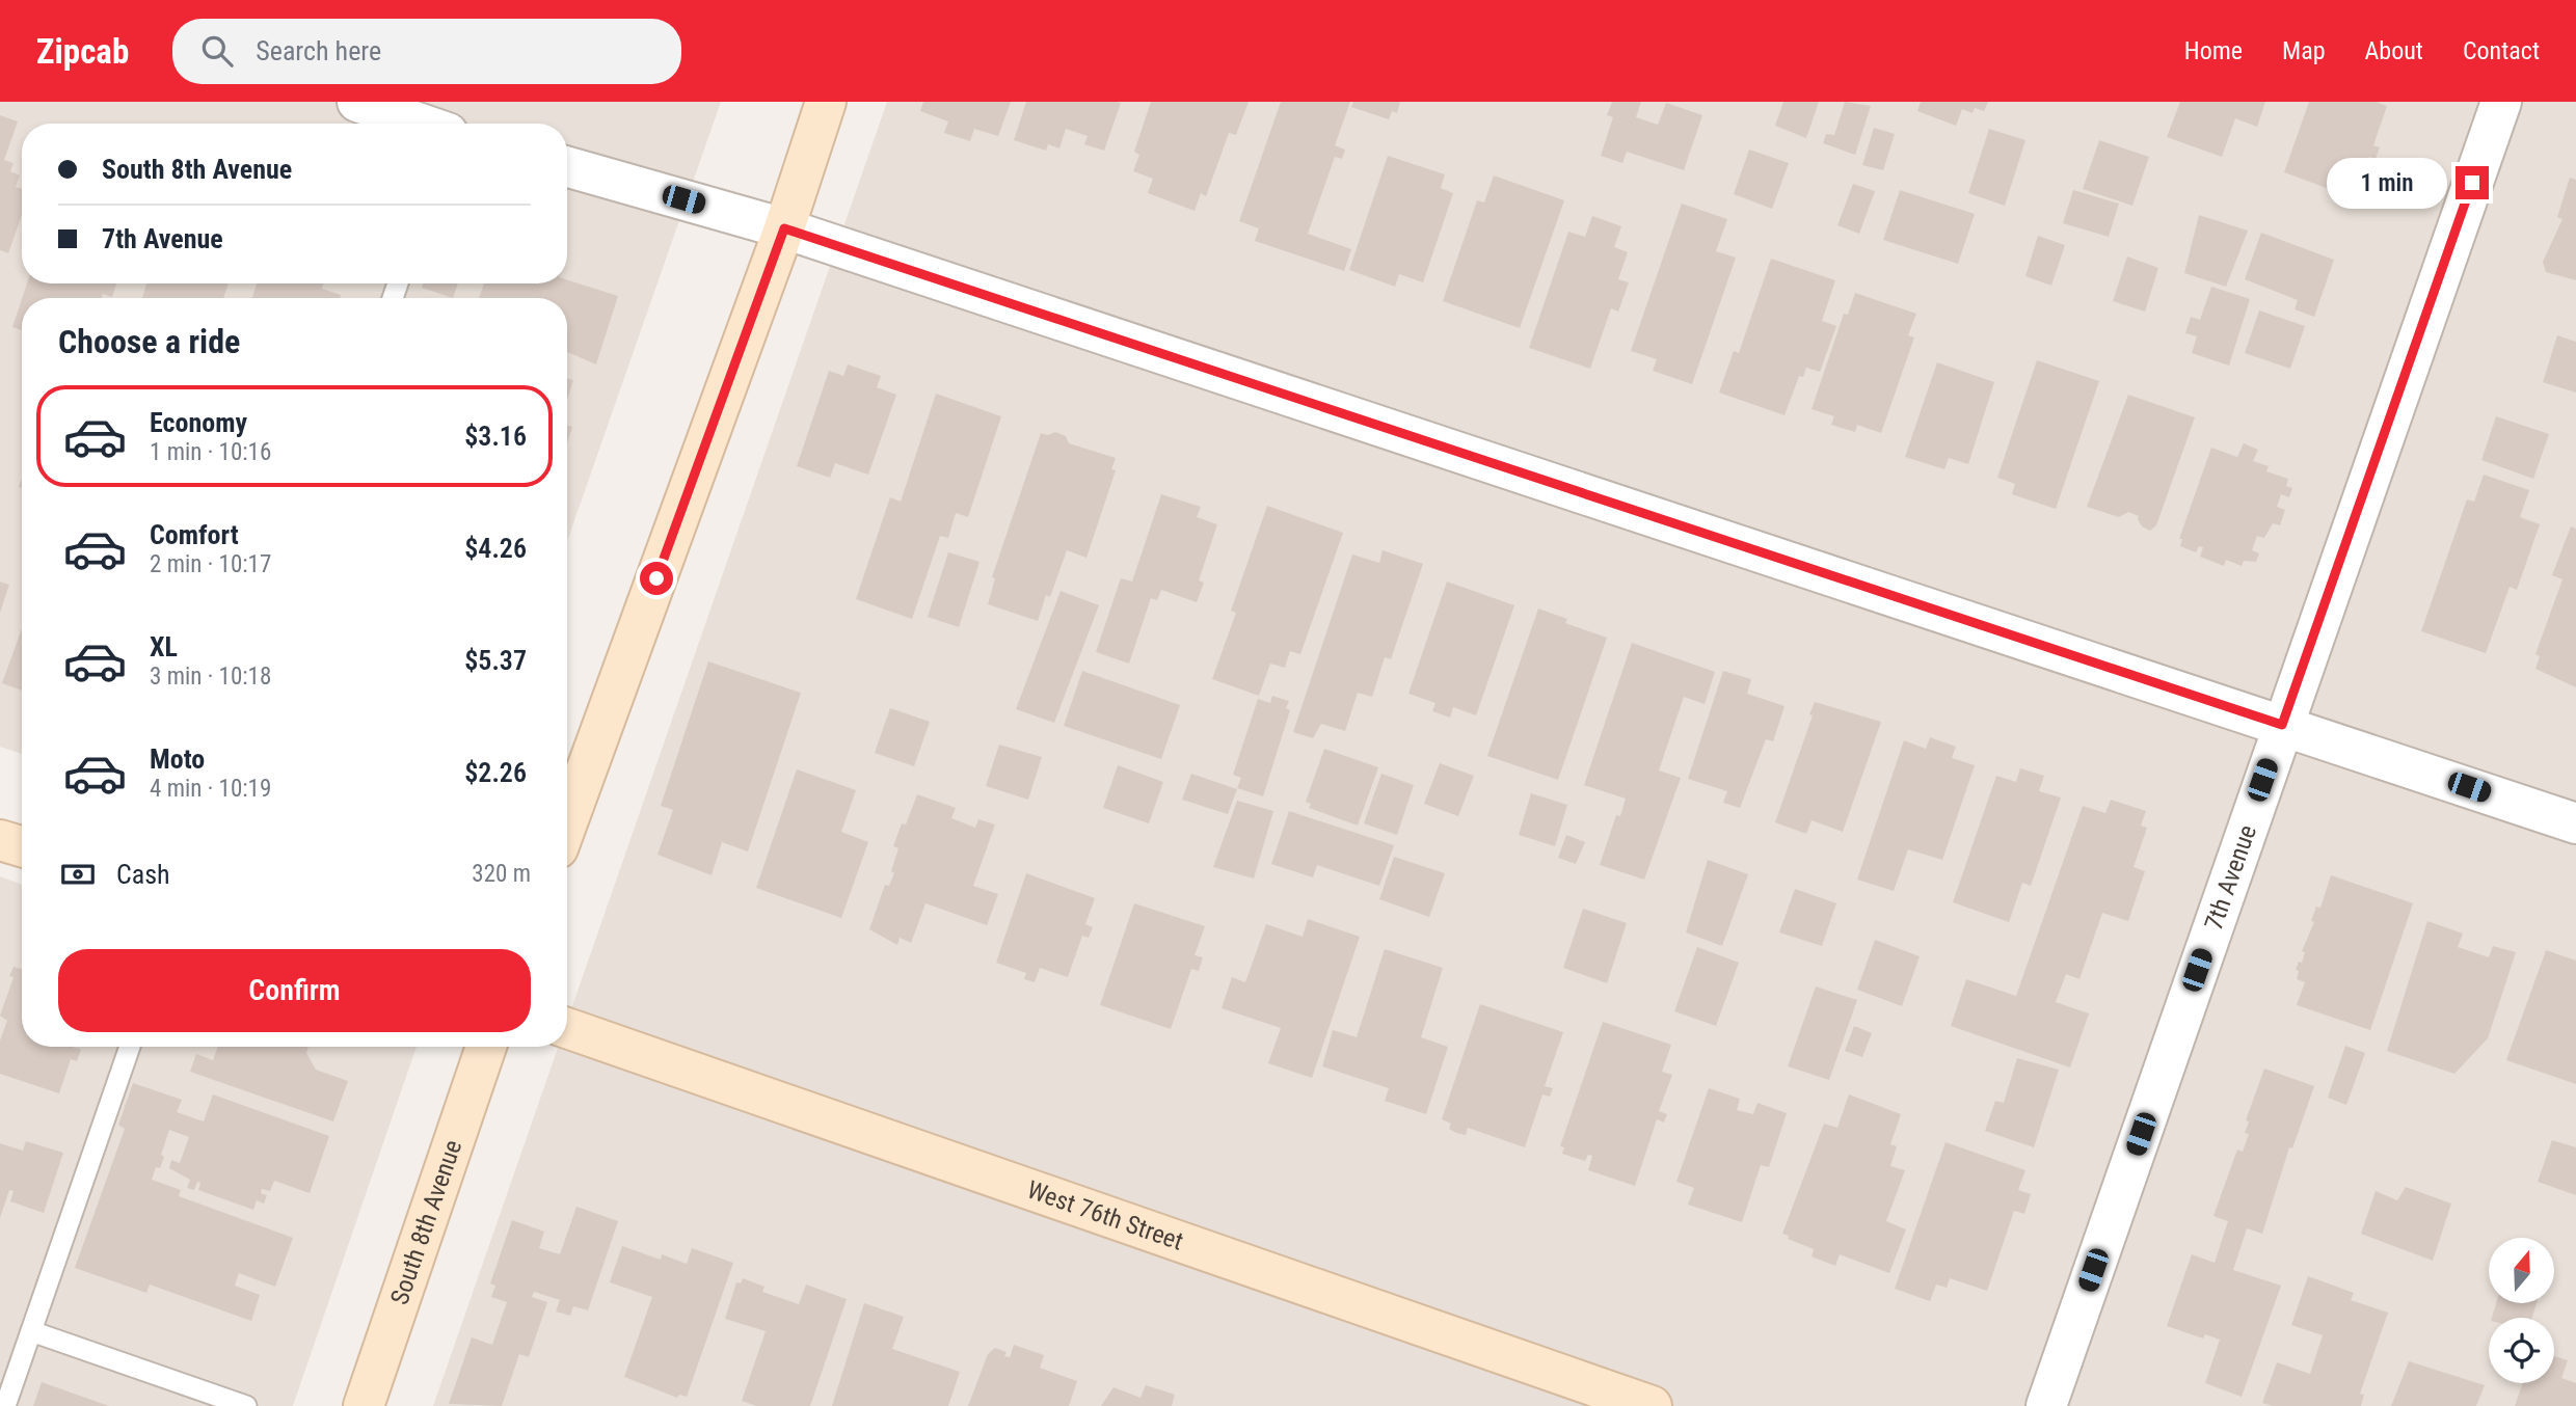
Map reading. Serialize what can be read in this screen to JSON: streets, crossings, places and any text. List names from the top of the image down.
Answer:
{
  "streets": {
    "street": ["7th Avenue", "West 76th Street", "South 8th Avenue"]
  },
  "north": "top",
  "page": {
    "header": "Zipcab",
    "search": "Search here",
    "nav": [
      "Home",
      "Map",
      "About",
      "Contact"
    ],
    "banner": ["South 8th Avenue", "7th Avenue"],
    "bubble": "1 min",
    "heading": "Choose a ride",
    "list": [
      {
        "name": "Economy",
        "note": "1 min · 10:16",
        "value": "$3.16"
      },
      {
        "name": "Comfort",
        "note": "2 min · 10:17",
        "value": "$4.26"
      },
      {
        "name": "XL",
        "note": "3 min · 10:18",
        "value": "$5.37"
      },
      {
        "name": "Moto",
        "note": "4 min · 10:19",
        "value": "$2.26"
      }
    ],
    "pay": ["Cash", "320 m"],
    "buttons": "Confirm"
  }
}
